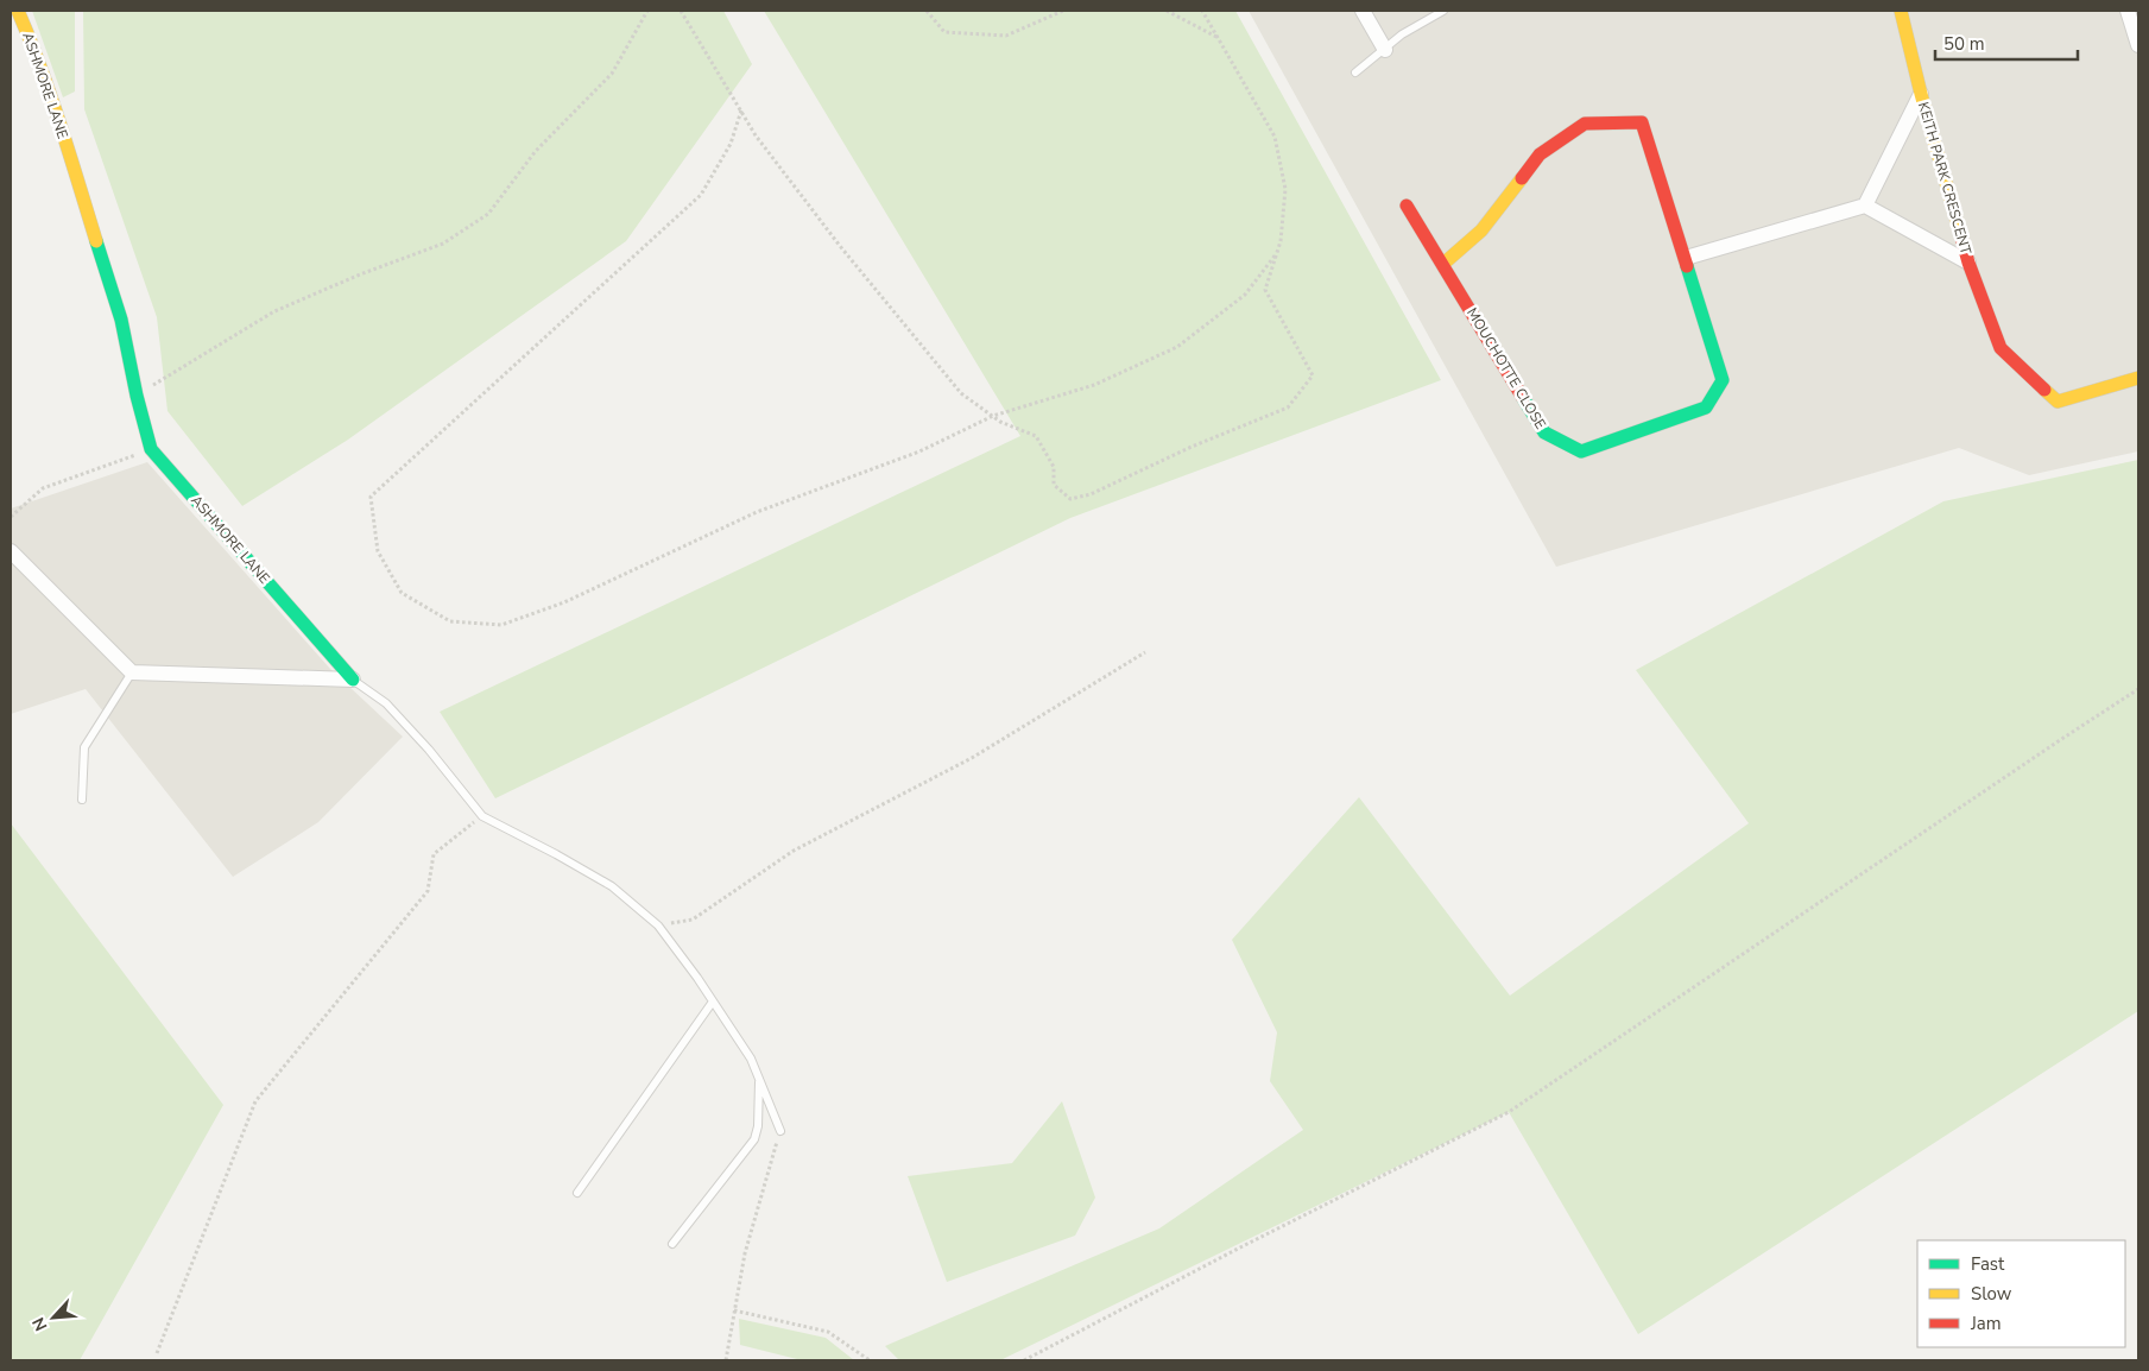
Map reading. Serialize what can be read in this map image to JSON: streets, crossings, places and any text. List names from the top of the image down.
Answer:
{
  "streets": {
    "street": ["ASHMORE LANE", "KEITH PARK CRESCENT", "MOUCHOTTE CLOSE"]
  },
  "legend": ["Fast", "Slow", "Jam"],
  "scale_bar": "50 m",
  "north": "bottom left"
}
